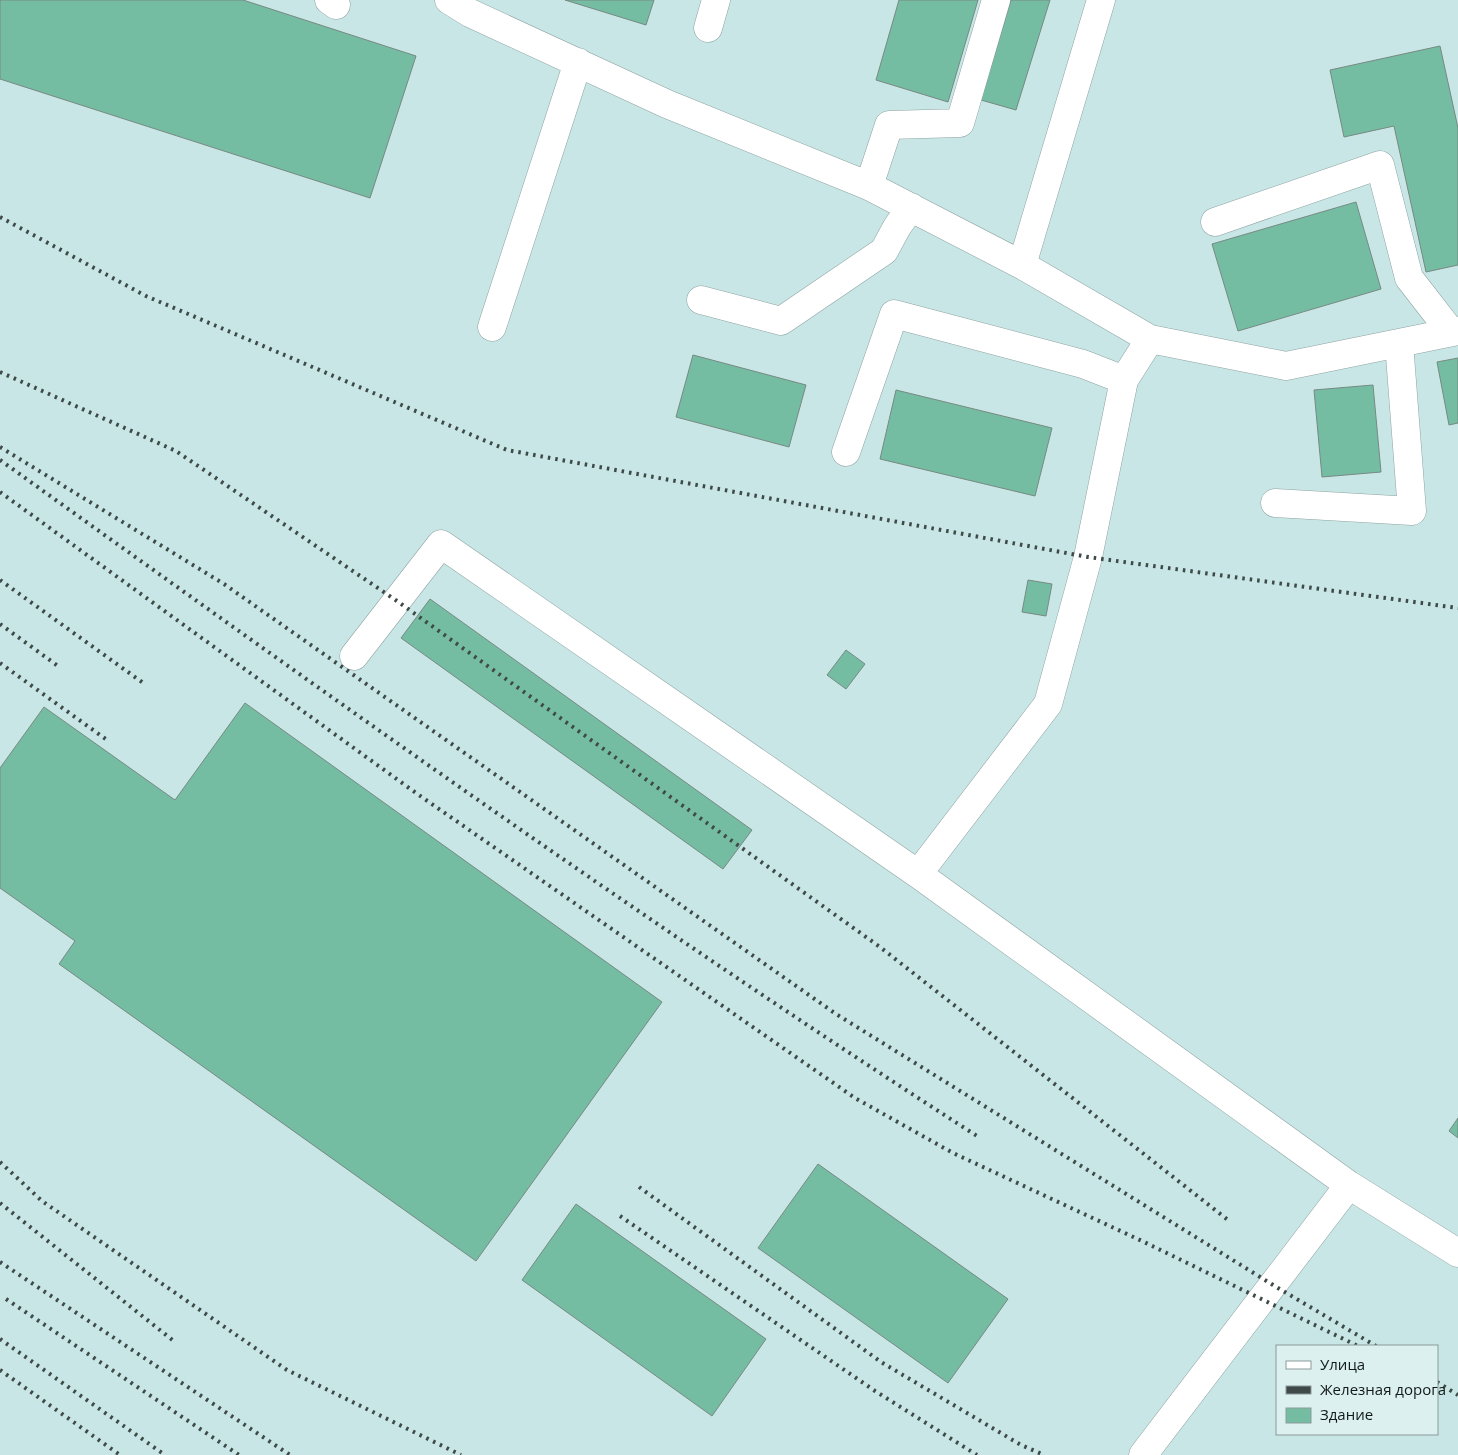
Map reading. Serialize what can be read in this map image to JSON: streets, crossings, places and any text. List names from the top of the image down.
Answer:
{
  "legend": ["Улица", "Железная дорога", "Здание"]
}
